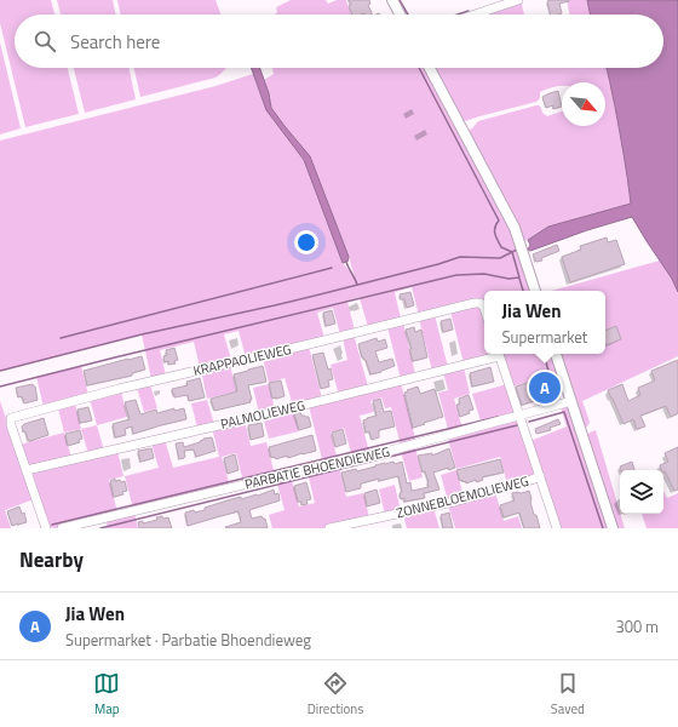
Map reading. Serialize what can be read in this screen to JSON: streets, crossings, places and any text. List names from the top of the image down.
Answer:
{
  "streets": {
    "street": [
      "KRAPPAOLIEWEG",
      "PALMOLIEWEG",
      "PARBATIE BHOENDIEWEG",
      "ZONNEBLOEMOLIEWEG"
    ]
  },
  "crossings": [
    ["KRAPPAOLIEWEG", "PALMOLIEWEG"]
  ],
  "north": "bottom right",
  "page": {
    "search": "Search here",
    "popup": ["Jia Wen", "Supermarket"],
    "pins": "A",
    "heading": "Nearby",
    "list": [
      {
        "mark": "A",
        "name": "Jia Wen",
        "note": "Supermarket · Parbatie Bhoendieweg",
        "value": "300 m"
      }
    ],
    "nav": ["Map", "Directions", "Saved"]
  }
}
